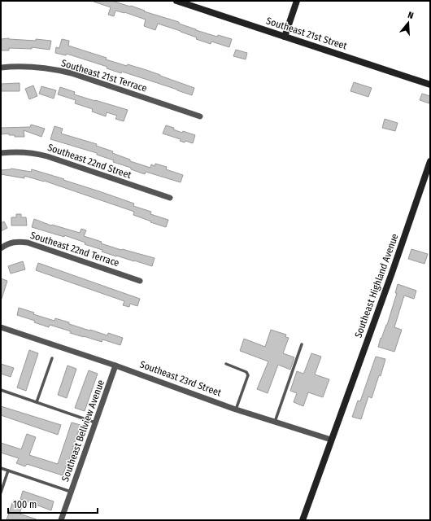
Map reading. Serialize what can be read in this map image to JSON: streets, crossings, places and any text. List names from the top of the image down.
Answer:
{
  "streets": {
    "street": [
      "Southeast 21st Street",
      "Southeast 21st Terrace",
      "Southeast 22nd Street",
      "Southeast 22nd Terrace",
      "Southeast Highland Avenue",
      "Southeast 23rd Street",
      "Southeast Bellview Avenue"
    ]
  },
  "crossings": [
    ["Southeast Highland Avenue", "Southeast 23rd Street"],
    ["Southeast 23rd Street", "Southeast Bellview Avenue"]
  ],
  "scale_bar": "100 m",
  "north": "top"
}
